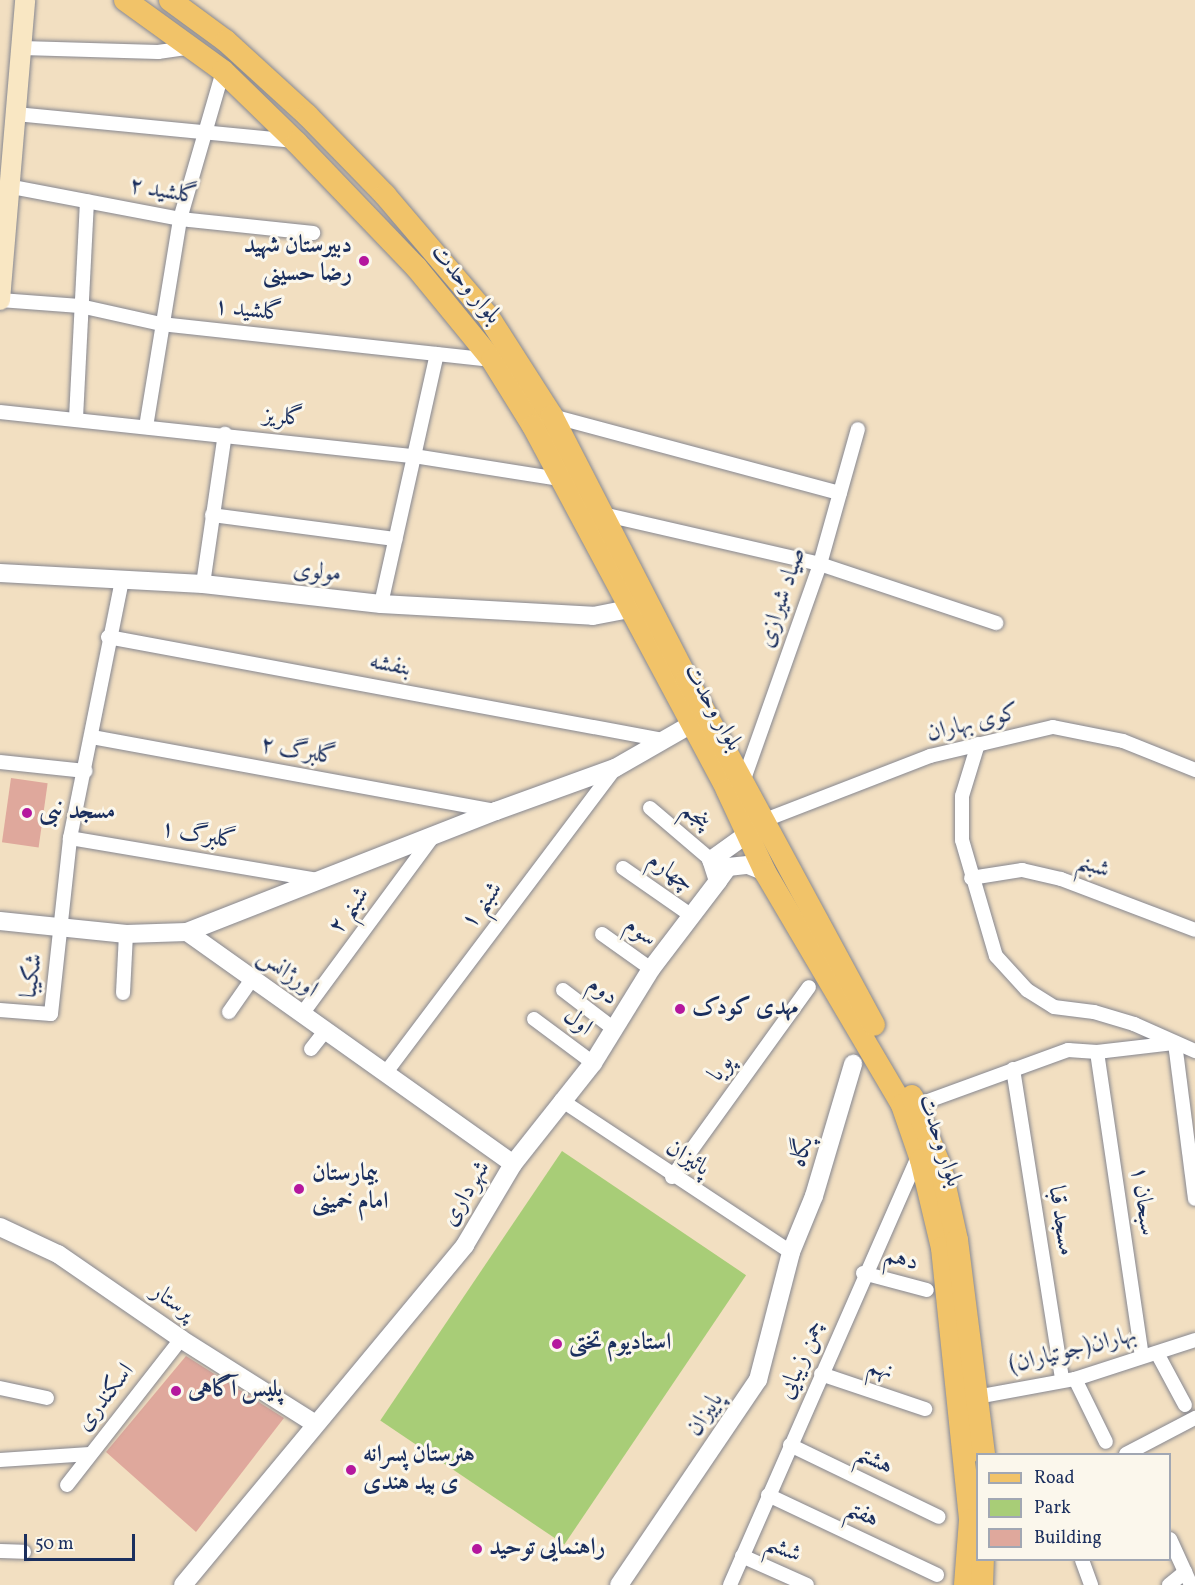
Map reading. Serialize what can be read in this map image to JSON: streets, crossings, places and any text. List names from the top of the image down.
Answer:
{
  "streets": {
    "main road": ["بلوار وحدت"],
    "street": [
      "گلشید ۲",
      "گلشید ۱",
      "گلریز",
      "مولوی",
      "صیاد شیرازی",
      "بنفشه",
      "کوی بهاران",
      "گلبرگ ۲",
      "پنجم",
      "گلبرگ ۱",
      "شبنم",
      "چهارم",
      "شبنم ۱",
      "شبنم ۲",
      "سوم",
      "اورژانس",
      "شکیبا",
      "دوم",
      "اول",
      "پویا",
      "پگاه",
      "پائیزان",
      "شهرداری",
      "سبحان ۱",
      "مسجد قبا",
      "دهم",
      "پرستار",
      "بهاران(جوتیاران)",
      "چمن زیبایی",
      "نهم",
      "اسکندری",
      "پاییزان",
      "هشتم",
      "هفتم",
      "ششم"
    ]
  },
  "crossings": [
    ["بلوار وحدت", "گلشید ۱"],
    ["بلوار وحدت", "گلریز"],
    ["بلوار وحدت", "مولوی"],
    ["بلوار وحدت", "صیاد شیرازی"],
    ["بلوار وحدت", "کوی بهاران"],
    ["بلوار وحدت", "شهرداری"],
    ["بلوار وحدت", "بهاران(جوتیاران)"],
    ["بلوار وحدت", "چمن زیبایی"],
    ["چهارم", "شهرداری"],
    ["شبنم ۱", "اورژانس"],
    ["شبنم ۲", "اورژانس"],
    ["سوم", "شهرداری"],
    ["اورژانس", "شهرداری"],
    ["دوم", "شهرداری"],
    ["اول", "شهرداری"],
    ["پویا", "پائیزان"],
    ["پگاه", "پائیزان"],
    ["پگاه", "پاییزان"],
    ["پائیزان", "شهرداری"],
    ["پائیزان", "پاییزان"],
    ["شهرداری", "پرستار"],
    ["سبحان ۱", "بهاران(جوتیاران)"],
    ["مسجد قبا", "بهاران(جوتیاران)"],
    ["دهم", "چمن زیبایی"],
    ["پرستار", "اسکندری"],
    ["چمن زیبایی", "نهم"],
    ["چمن زیبایی", "هشتم"],
    ["چمن زیبایی", "هفتم"],
    ["چمن زیبایی", "ششم"]
  ],
  "places": [
    "دبیرستان شهید رضا حسینی",
    "مسجد نبی",
    "مهدی کودک",
    "بیمارستان امام خمینی",
    "استادیوم تختی",
    "پلیس آگاهی",
    "هنرستان پسرانه ی بید هندی",
    "راهنمایی توحید"
  ],
  "legend": ["Road", "Park", "Building"],
  "scale_bar": "50 m"
}
